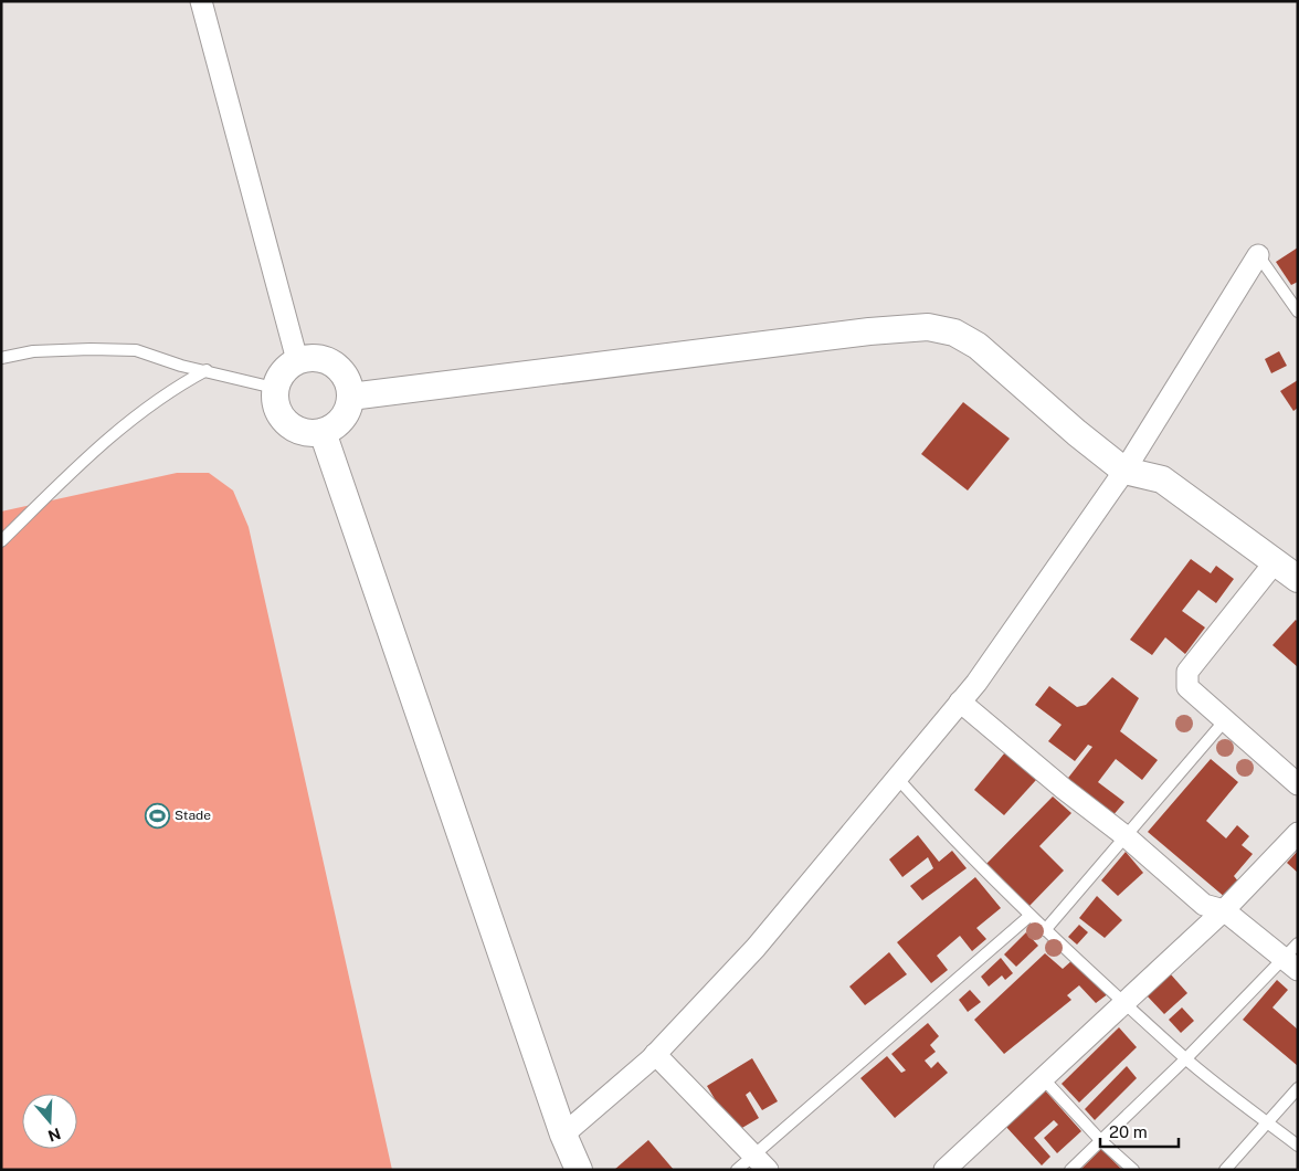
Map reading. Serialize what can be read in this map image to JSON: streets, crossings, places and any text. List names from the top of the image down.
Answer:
{
  "places": {
    "sports": ["Stade"]
  },
  "scale_bar": "20 m",
  "north": "bottom"
}
